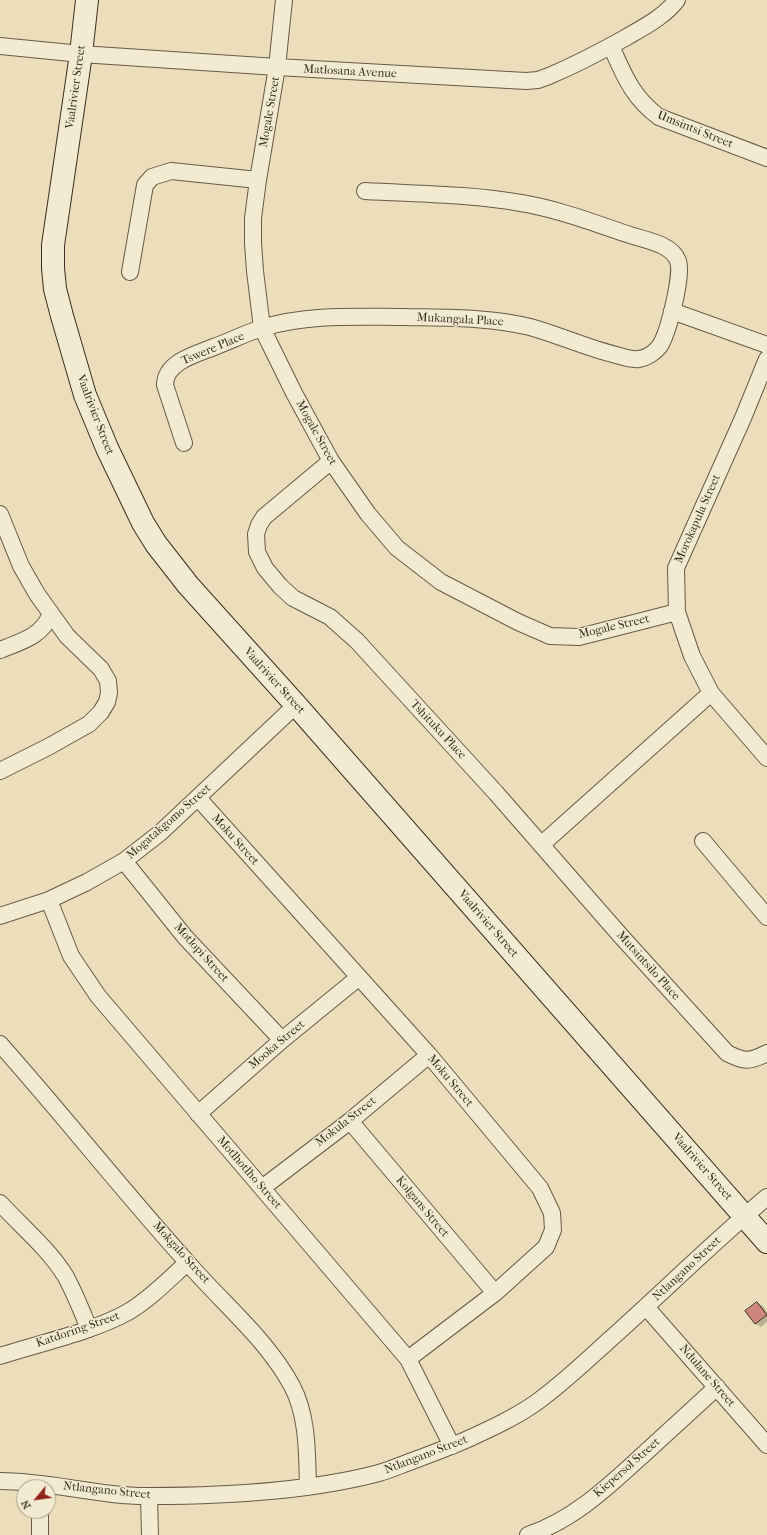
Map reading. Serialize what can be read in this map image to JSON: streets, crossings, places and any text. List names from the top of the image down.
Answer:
{
  "streets": {
    "street": [
      "Matlosana Avenue",
      "Vaalrivier Street",
      "Mogale Street",
      "Umsintsi Street",
      "Mukangala Place",
      "Tswere Place",
      "Morokapula Street",
      "Tshituku Place",
      "Mogatakgomo Street",
      "Moku Street",
      "Motlopi Street",
      "Mutsintsilo Place",
      "Mooka Street",
      "Mokula Street",
      "Motlhotlho Street",
      "Kolgans Street",
      "Mokgalo Street",
      "Ntlangano Street",
      "Katdoring Street",
      "Ndulane Street",
      "Kiepersol Street"
    ]
  },
  "crossings": [
    ["Matlosana Avenue", "Vaalrivier Street"],
    ["Matlosana Avenue", "Mogale Street"],
    ["Matlosana Avenue", "Umsintsi Street"],
    ["Vaalrivier Street", "Mogatakgomo Street"],
    ["Vaalrivier Street", "Ntlangano Street"],
    ["Mogale Street", "Mukangala Place"],
    ["Mogale Street", "Tswere Place"],
    ["Mogale Street", "Morokapula Street"],
    ["Mogale Street", "Tshituku Place"],
    ["Mukangala Place", "Tswere Place"],
    ["Tshituku Place", "Mutsintsilo Place"],
    ["Mogatakgomo Street", "Moku Street"],
    ["Mogatakgomo Street", "Motlopi Street"],
    ["Mogatakgomo Street", "Motlhotlho Street"],
    ["Moku Street", "Mooka Street"],
    ["Moku Street", "Mokula Street"],
    ["Moku Street", "Motlhotlho Street"],
    ["Moku Street", "Kolgans Street"],
    ["Motlopi Street", "Mooka Street"],
    ["Mooka Street", "Motlhotlho Street"],
    ["Mokula Street", "Motlhotlho Street"],
    ["Mokula Street", "Kolgans Street"],
    ["Motlhotlho Street", "Ntlangano Street"],
    ["Mokgalo Street", "Ntlangano Street"],
    ["Mokgalo Street", "Katdoring Street"],
    ["Ntlangano Street", "Ndulane Street"],
    ["Ndulane Street", "Kiepersol Street"]
  ],
  "north": "bottom left"
}
